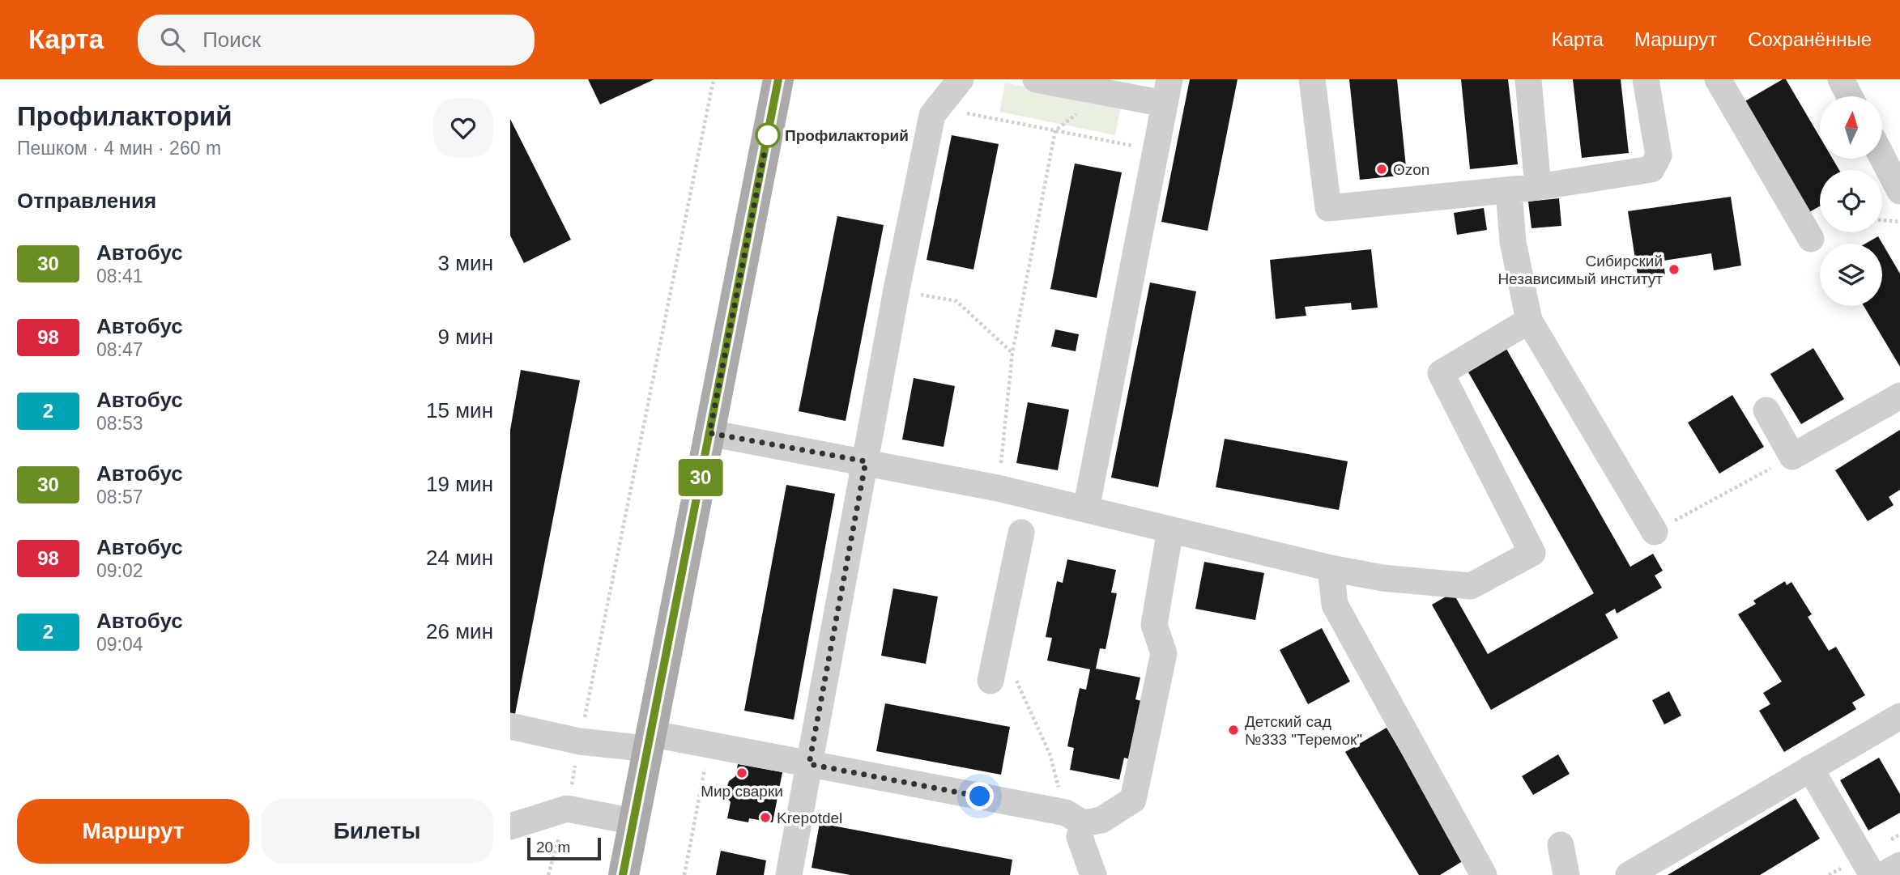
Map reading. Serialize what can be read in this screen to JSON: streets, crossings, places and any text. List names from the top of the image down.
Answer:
{
  "places": [
    "Профилакторий",
    "Ozon",
    "Сибирский Независимый институт",
    "Детский сад №333 \"Теремок\"",
    "Мир сварки",
    "Krepotdel"
  ],
  "lines": ["bus line 30"],
  "scale_bar": "20 m",
  "north": "top",
  "page": {
    "header": "Карта",
    "search": "Поиск",
    "nav": ["Карта", "Маршрут", "Сохранённые"],
    "heading": [
      ["Профилакторий", "Пешком · 4 мин · 260 m"],
      "Отправления"
    ],
    "on_map": "30",
    "list": [
      {
        "mark": "30",
        "name": "Автобус",
        "note": "08:41",
        "value": "3 мин"
      },
      {
        "mark": "98",
        "name": "Автобус",
        "note": "08:47",
        "value": "9 мин"
      },
      {
        "mark": "2",
        "name": "Автобус",
        "note": "08:53",
        "value": "15 мин"
      },
      {
        "mark": "30",
        "name": "Автобус",
        "note": "08:57",
        "value": "19 мин"
      },
      {
        "mark": "98",
        "name": "Автобус",
        "note": "09:02",
        "value": "24 мин"
      },
      {
        "mark": "2",
        "name": "Автобус",
        "note": "09:04",
        "value": "26 мин"
      }
    ],
    "buttons": ["Маршрут", "Билеты"],
    "scale": "20 m"
  }
}
